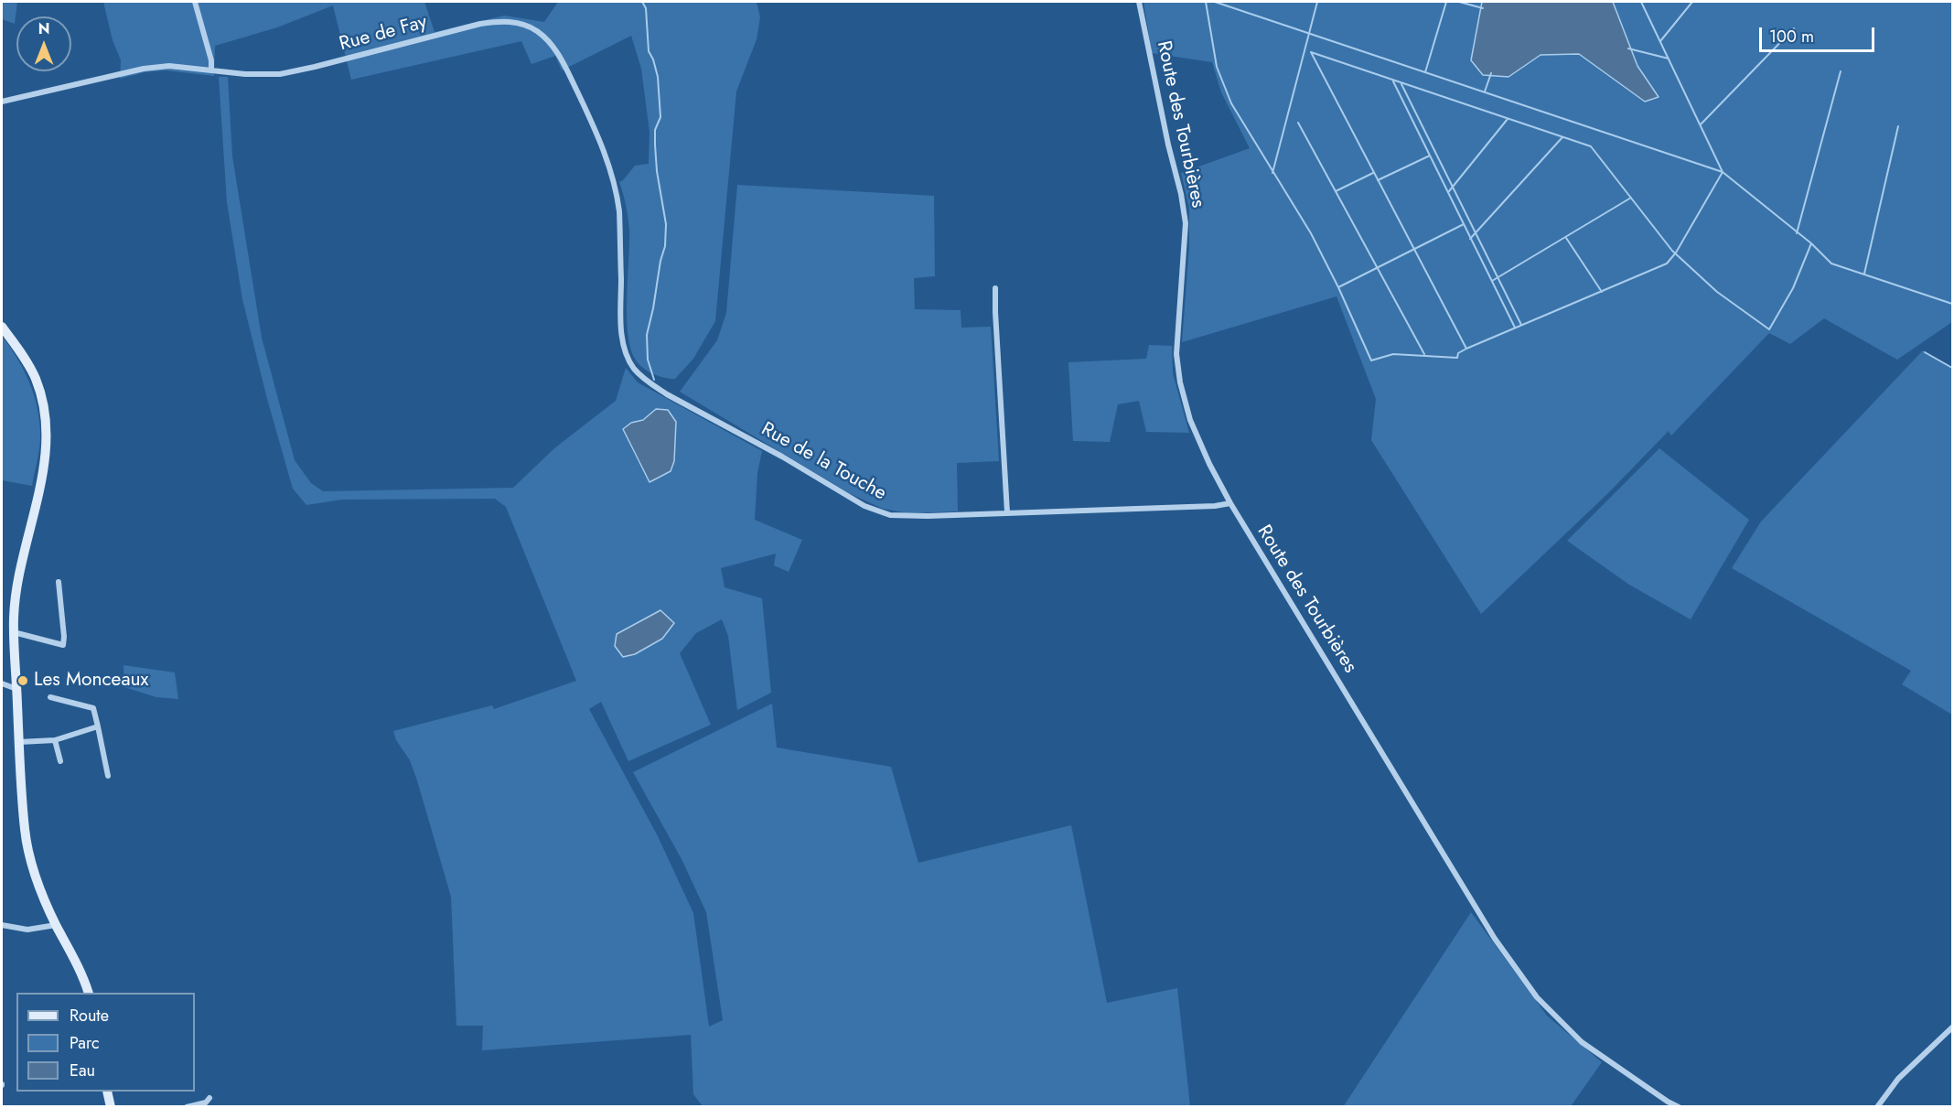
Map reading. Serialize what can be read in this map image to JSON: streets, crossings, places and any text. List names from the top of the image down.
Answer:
{
  "streets": {
    "street": ["Rue de Fay", "Route des Tourbières", "Rue de la Touche"]
  },
  "crossings": [
    ["Rue de Fay", "Rue de la Touche"],
    ["Route des Tourbières", "Rue de la Touche"]
  ],
  "places": ["Les Monceaux"],
  "legend": ["Route", "Parc", "Eau"],
  "scale_bar": "100 m",
  "north": "top"
}
